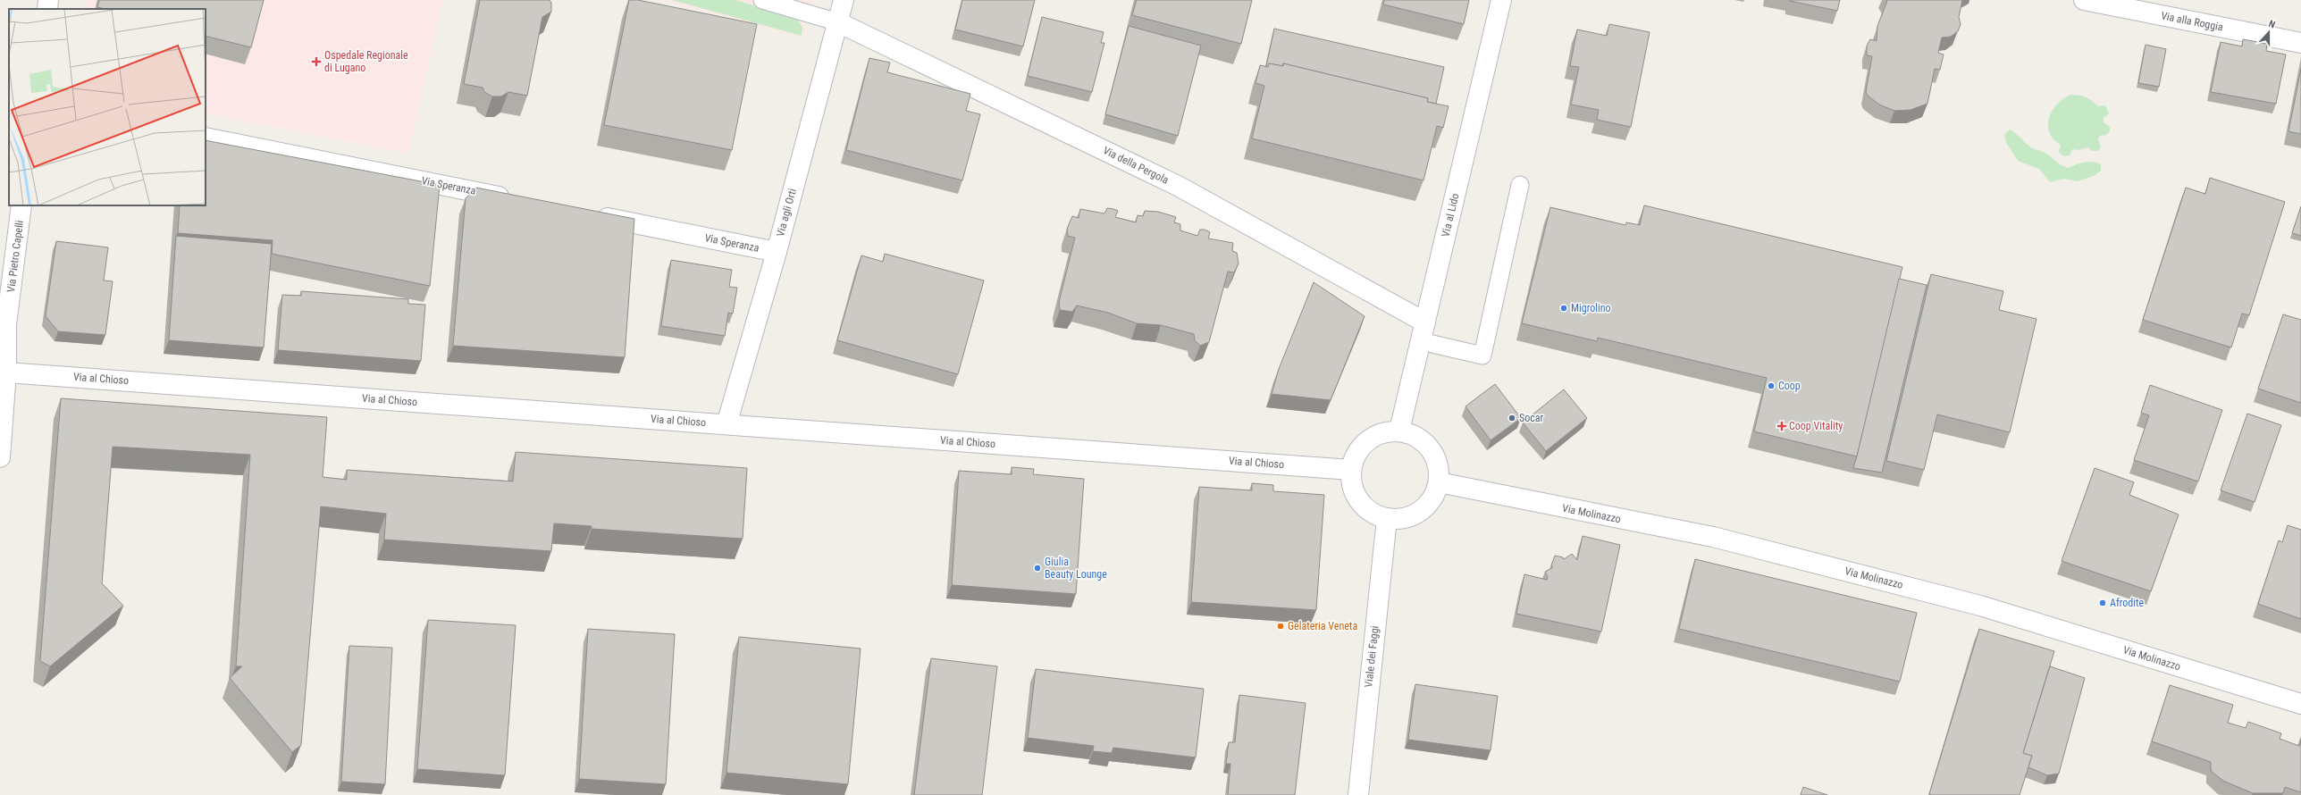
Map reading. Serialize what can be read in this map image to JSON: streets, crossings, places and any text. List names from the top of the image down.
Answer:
{
  "streets": {
    "street": [
      "Via alla Roggia",
      "Via della Pergola",
      "Via Speranza",
      "Via agli Orti",
      "Via al Lido",
      "Via Pietro Capelli",
      "Via al Chioso",
      "Via Molinazzo",
      "Viale dei Faggi"
    ]
  },
  "crossings": [
    ["Via della Pergola", "Via agli Orti"],
    ["Via della Pergola", "Via al Lido"],
    ["Via Speranza", "Via agli Orti"],
    ["Via agli Orti", "Via al Chioso"],
    ["Via al Lido", "Via al Chioso"],
    ["Via al Lido", "Via Molinazzo"],
    ["Via al Lido", "Viale dei Faggi"],
    ["Via Pietro Capelli", "Via al Chioso"],
    ["Via al Chioso", "Via Molinazzo"],
    ["Via al Chioso", "Viale dei Faggi"],
    ["Via Molinazzo", "Viale dei Faggi"]
  ],
  "places": {
    "health": ["Ospedale Regionale di Lugano", "Coop Vitality"],
    "other": [
      "Migrolino",
      "Coop",
      "Socar",
      "Giulia Beauty Lounge",
      "Afrodite",
      "Gelateria Veneta"
    ]
  },
  "north": "top"
}
